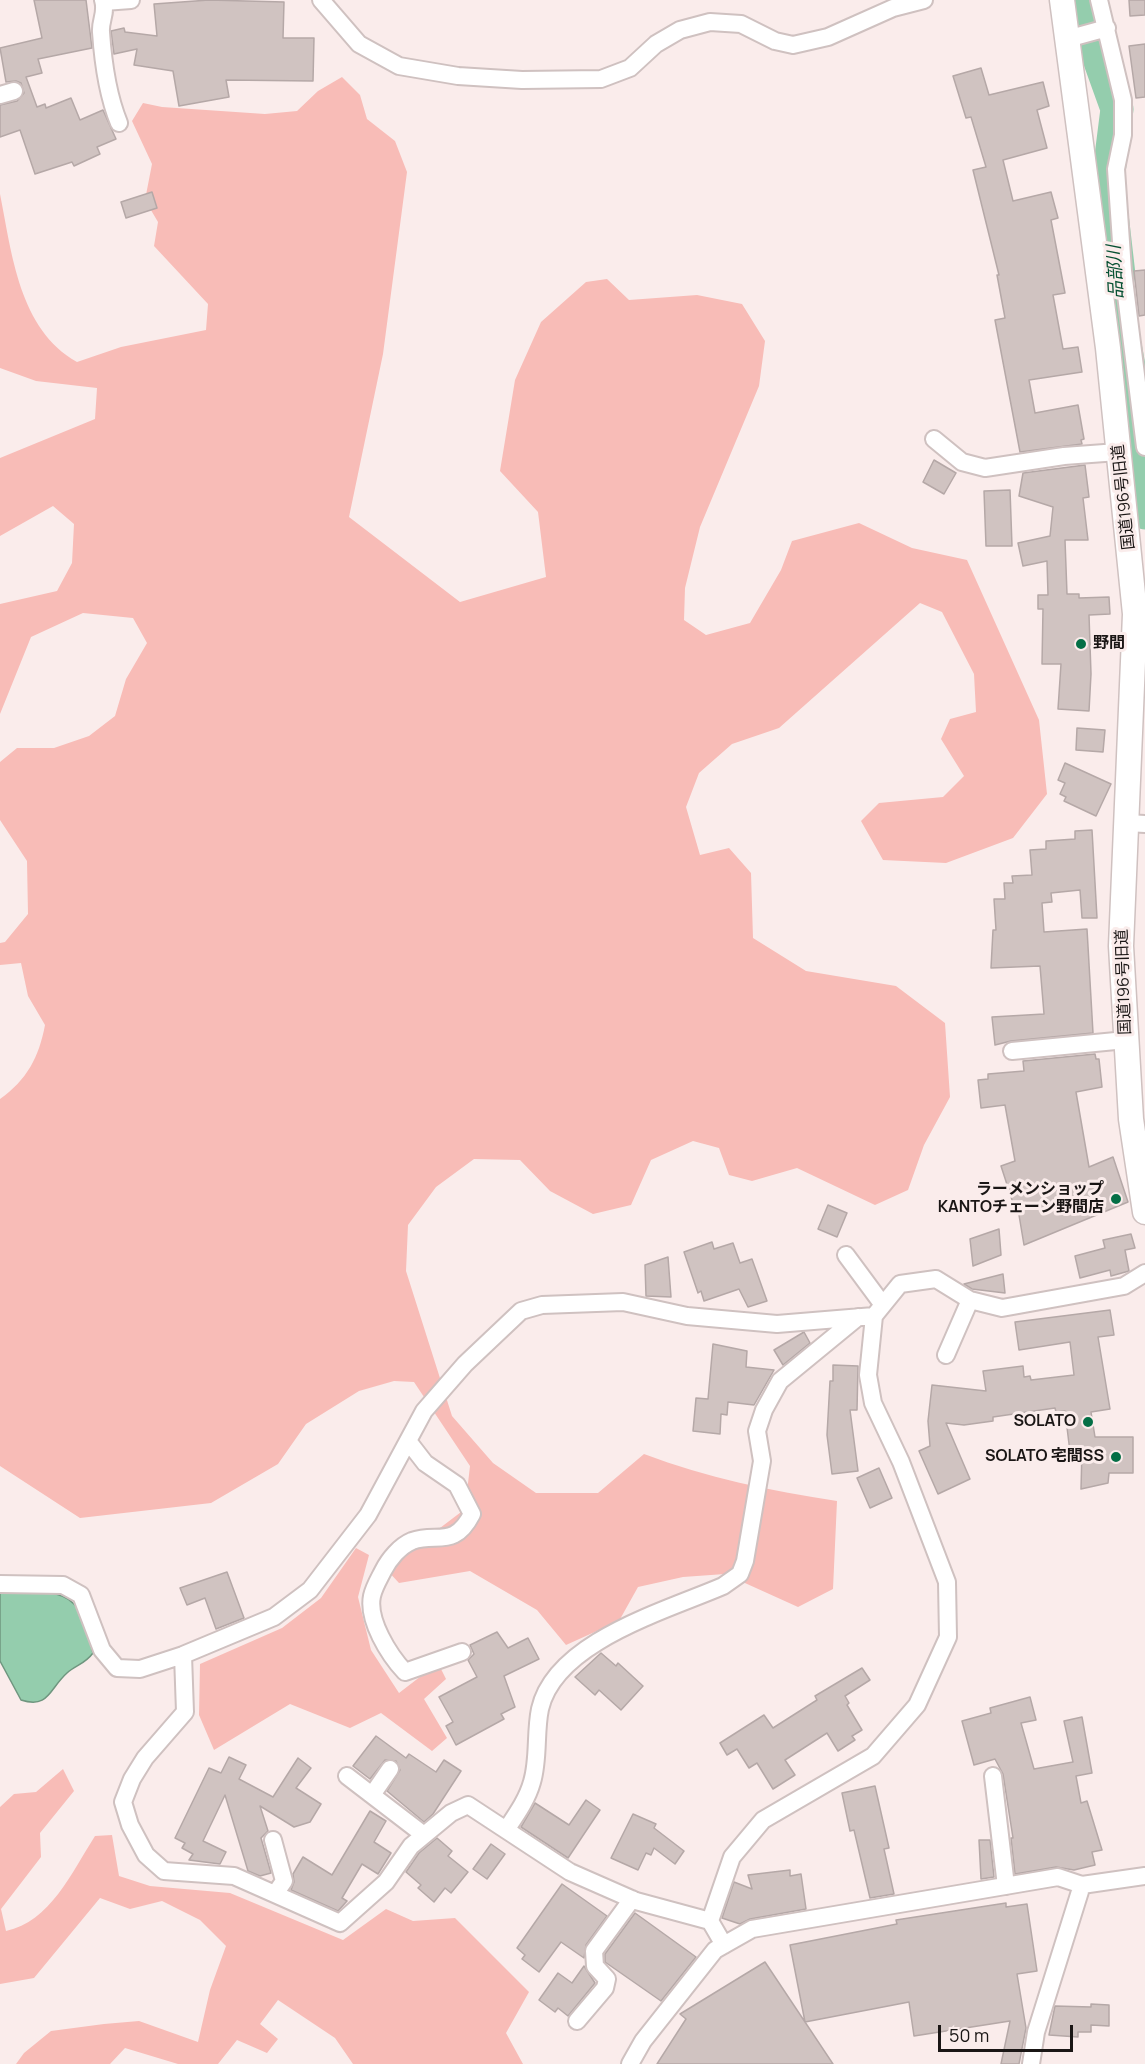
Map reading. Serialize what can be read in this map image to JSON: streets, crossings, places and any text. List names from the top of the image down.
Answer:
{
  "streets": {
    "street": ["国道196号旧道"]
  },
  "water": ["品部川"],
  "places": [
    "野間",
    "ラーメンショップ KANTOチェーン野間店",
    "SOLATO",
    "SOLATO 宅間SS"
  ],
  "scale_bar": "50 m"
}
